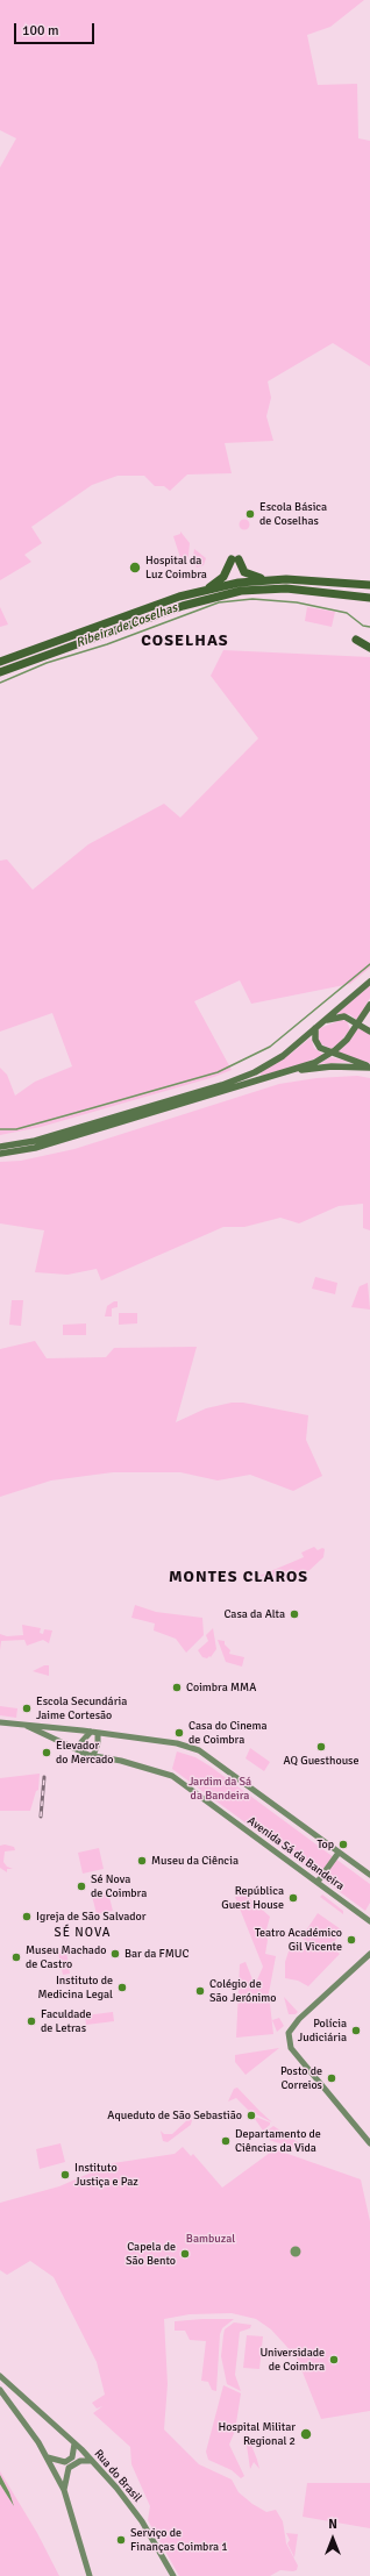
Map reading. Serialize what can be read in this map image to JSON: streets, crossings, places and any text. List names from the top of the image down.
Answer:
{
  "streets": {
    "main road": ["Avenida Sá da Bandeira", "Rua do Brasil"]
  },
  "districts": ["COSELHAS", "MONTES CLAROS", "SÉ NOVA"],
  "water": ["Ribeira de Coselhas"],
  "parks": ["Jardim da Sá da Bandeira", "Bambuzal"],
  "places": [
    "Escola Básica de Coselhas",
    "Hospital da Luz Coimbra",
    "Casa da Alta",
    "Coimbra MMA",
    "Escola Secundária Jaime Cortesão",
    "Casa do Cinema de Coimbra",
    "AQ Guesthouse",
    "Elevador do Mercado",
    "Top",
    "Museu da Ciência",
    "Sé Nova de Coimbra",
    "República Guest House",
    "Igreja de São Salvador",
    "Teatro Académico Gil Vicente",
    "Bar da FMUC",
    "Museu Machado de Castro",
    "Instituto de Medicina Legal",
    "Colégio de São Jerónimo",
    "Faculdade de Letras",
    "Polícia Judiciária",
    "Posto de Correios",
    "Aqueduto de São Sebastião",
    "Departamento de Ciências da Vida",
    "Instituto Justiça e Paz",
    "Capela de São Bento",
    "Universidade de Coimbra",
    "Hospital Militar Regional 2",
    "Serviço de Finanças Coimbra 1"
  ],
  "scale_bar": "100 m",
  "north": "top"
}
